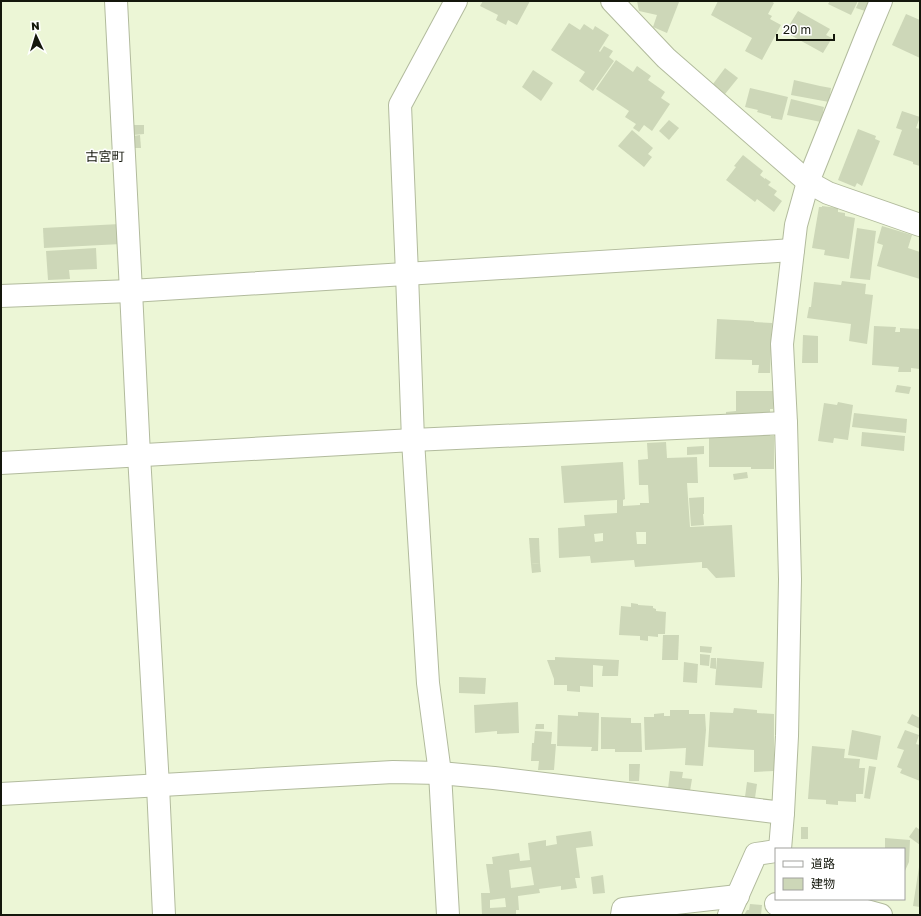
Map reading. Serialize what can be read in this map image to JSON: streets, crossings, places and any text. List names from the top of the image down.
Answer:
{
  "districts": ["古宮町"],
  "legend": ["道路", "建物"],
  "scale_bar": "20 m",
  "north": "top"
}
